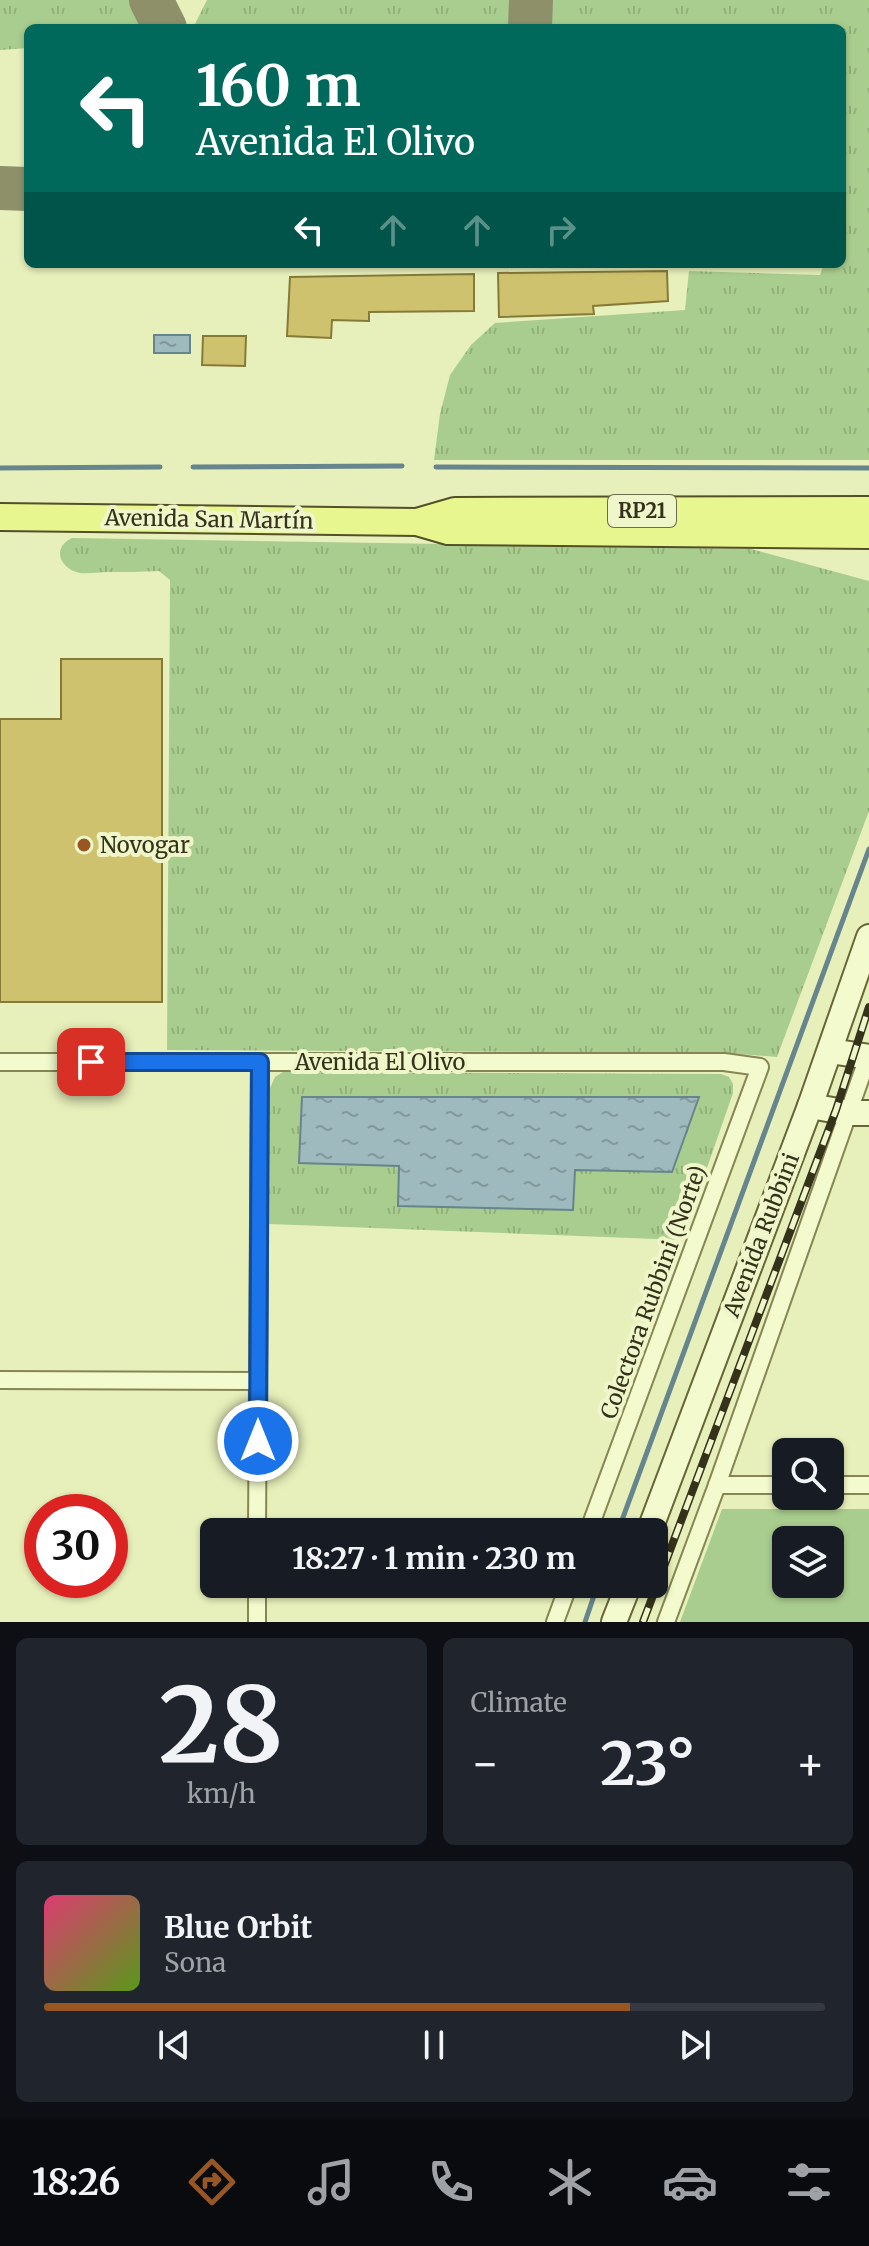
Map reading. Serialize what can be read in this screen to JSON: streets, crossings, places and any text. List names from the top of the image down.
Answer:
{
  "streets": {
    "main road": ["RP21", "Avenida San Martín", "Avenida Rubbini"],
    "street": ["Avenida El Olivo", "Colectora Rubbini (Norte)"]
  },
  "crossings": [
    ["Avenida El Olivo", "Colectora Rubbini (Norte)"]
  ],
  "places": ["Novogar"],
  "page": {
    "turn": ["160 m", "Avenida El Olivo"],
    "limit": "30",
    "trip": "18:27 · 1 min · 230 m",
    "tile": [
      ["28", "km/h"],
      "Climate"
    ],
    "heat": ["−", "23°", "+"],
    "song": ["Blue Orbit", "Sona"],
    "tabs": "18:26"
  }
}
